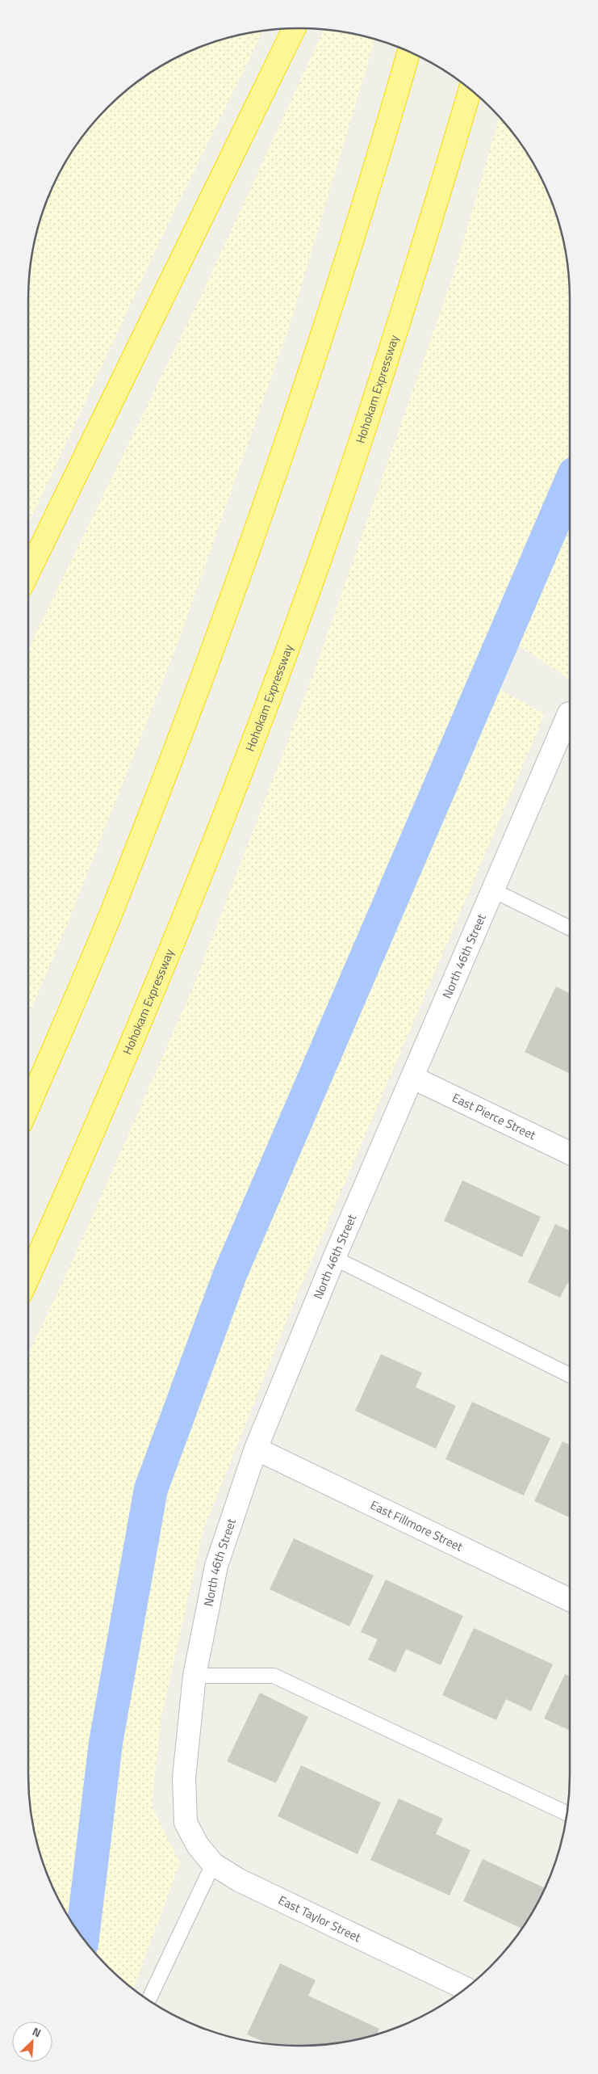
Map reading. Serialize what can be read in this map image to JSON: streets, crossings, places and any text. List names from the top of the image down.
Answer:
{
  "streets": {
    "highway": ["Hohokam Expressway"],
    "street": [
      "North 46th Street",
      "East Pierce Street",
      "East Fillmore Street",
      "East Taylor Street"
    ]
  },
  "crossings": [
    ["North 46th Street", "East Pierce Street"],
    ["North 46th Street", "East Fillmore Street"],
    ["North 46th Street", "East Taylor Street"]
  ],
  "north": "top right"
}
